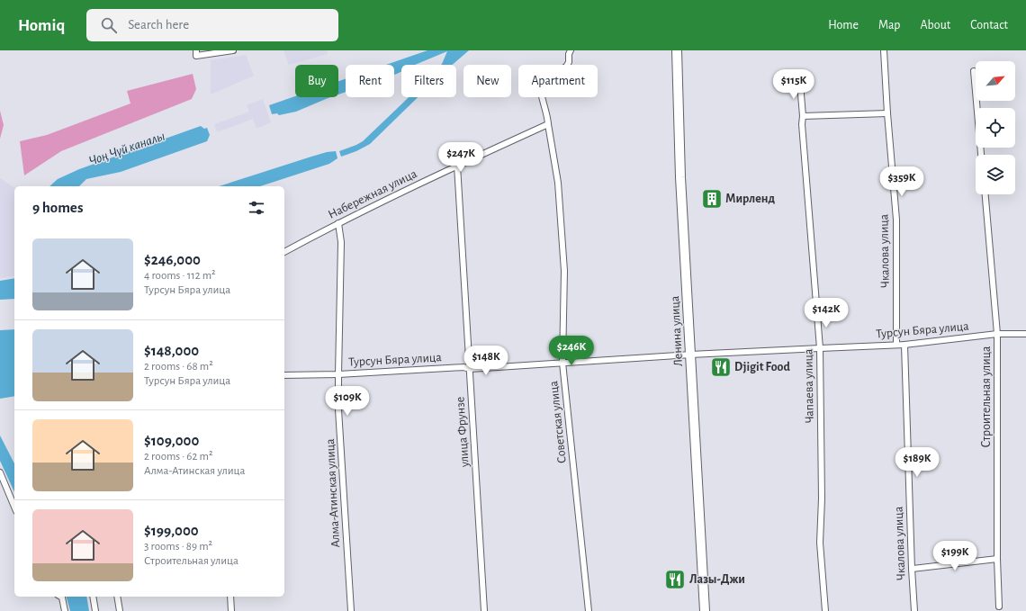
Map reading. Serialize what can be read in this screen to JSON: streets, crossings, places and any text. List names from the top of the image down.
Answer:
{
  "streets": {
    "main road": ["Ленина улица"],
    "street": [
      "Набережная улица",
      "Чкалова улица",
      "Турсун Бяра улица",
      "Чапаева улица",
      "Строительная улица",
      "Советская улица",
      "улица Фрунзе",
      "Алма-Атинская улица"
    ]
  },
  "crossings": [
    ["Набережная улица", "Советская улица"],
    ["Набережная улица", "улица Фрунзе"],
    ["Набережная улица", "Алма-Атинская улица"],
    ["Чкалова улица", "Турсун Бяра улица"],
    ["Турсун Бяра улица", "Ленина улица"],
    ["Турсун Бяра улица", "Чапаева улица"],
    ["Турсун Бяра улица", "Строительная улица"],
    ["Турсун Бяра улица", "Советская улица"],
    ["Турсун Бяра улица", "улица Фрунзе"],
    ["Турсун Бяра улица", "Алма-Атинская улица"]
  ],
  "water": ["Чоң Чүй каналы"],
  "places": {
    "building": ["Мирленд"],
    "restaurant": ["Djigit Food", "Лазы-Джи"]
  },
  "north": "top right",
  "page": {
    "header": "Homiq",
    "search": "Search here",
    "nav": [
      "Home",
      "Map",
      "About",
      "Contact"
    ],
    "chip": [
      "Buy",
      "Rent",
      "Filters",
      "New",
      "Apartment"
    ],
    "price": [
      "$115K",
      "$247K",
      "$359K",
      "$142K",
      "$246K",
      "$148K",
      "$109K",
      "$189K",
      "$199K"
    ],
    "heading": "9 homes",
    "list": [
      {
        "name": "$246,000",
        "note": "4 rooms · 112 m² · Турсун Бяра улица"
      },
      {
        "name": "$148,000",
        "note": "2 rooms · 68 m² · Турсун Бяра улица"
      },
      {
        "name": "$109,000",
        "note": "2 rooms · 62 m² · Алма-Атинская улица"
      },
      {
        "name": "$199,000",
        "note": "3 rooms · 89 m² · Строительная улица"
      }
    ]
  }
}
